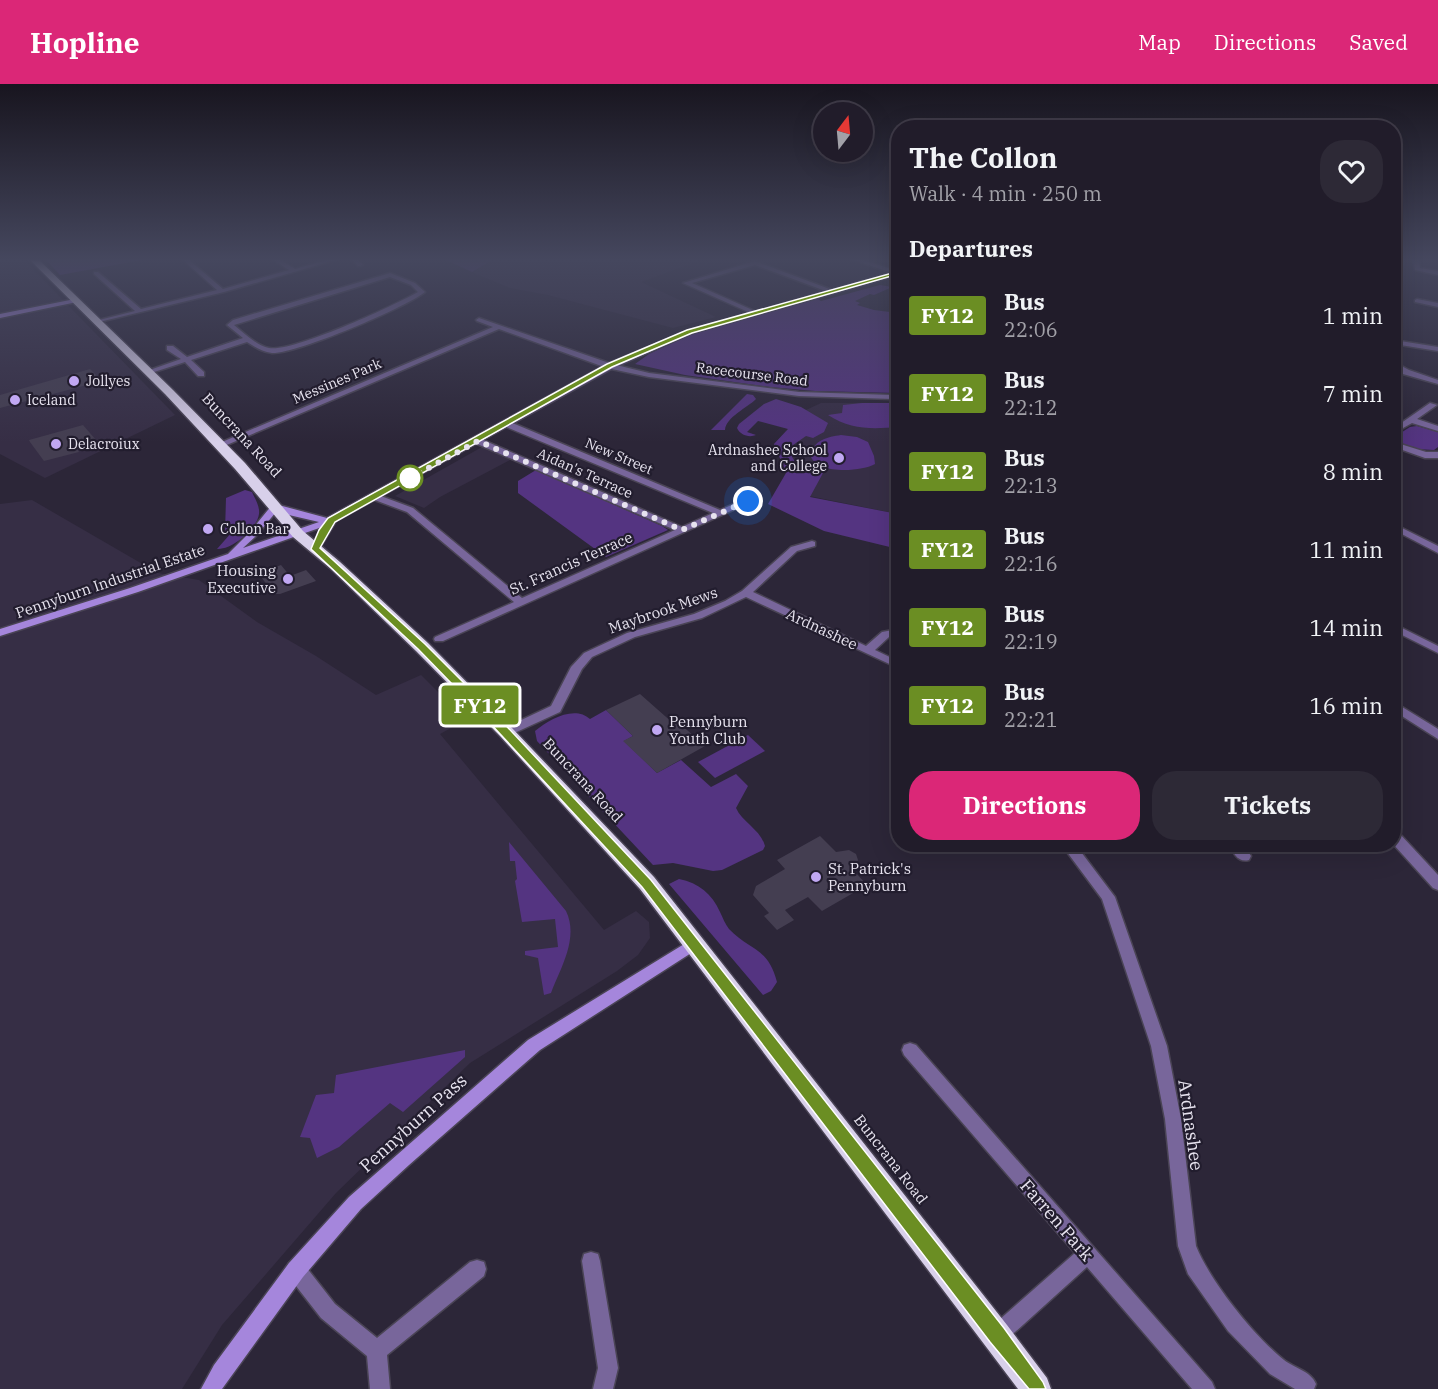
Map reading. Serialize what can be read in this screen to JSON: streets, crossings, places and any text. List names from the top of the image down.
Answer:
{
  "streets": {
    "highway": ["Buncrana Road"],
    "main road": ["Pennyburn Industrial Estate", "Pennyburn Pass"],
    "street": [
      "Racecourse Road",
      "Messines Park",
      "New Street",
      "Aidan's Terrace",
      "St. Francis Terrace",
      "Maybrook Mews",
      "Ardnashee",
      "Farren Park"
    ]
  },
  "crossings": [
    ["Messines Park", "Buncrana Road"],
    ["Buncrana Road", "Pennyburn Industrial Estate"],
    ["Buncrana Road", "Maybrook Mews"],
    ["Buncrana Road", "Pennyburn Pass"],
    ["New Street", "St. Francis Terrace"],
    ["Aidan's Terrace", "St. Francis Terrace"],
    ["Maybrook Mews", "Ardnashee"]
  ],
  "places": [
    "Jollyes",
    "Iceland",
    "Delacroiux",
    "Ardnashee School and College",
    "Collon Bar",
    "Housing Executive",
    "Pennyburn Youth Club",
    "St. Patrick's Pennyburn"
  ],
  "lines": ["bus line FY12"],
  "north": "top",
  "page": {
    "header": "Hopline",
    "nav": ["Map", "Directions", "Saved"],
    "on_map": "FY12",
    "heading": [
      ["The Collon", "Walk · 4 min · 250 m"],
      "Departures"
    ],
    "list": [
      {
        "mark": "FY12",
        "name": "Bus",
        "note": "22:06",
        "value": "1 min"
      },
      {
        "mark": "FY12",
        "name": "Bus",
        "note": "22:12",
        "value": "7 min"
      },
      {
        "mark": "FY12",
        "name": "Bus",
        "note": "22:13",
        "value": "8 min"
      },
      {
        "mark": "FY12",
        "name": "Bus",
        "note": "22:16",
        "value": "11 min"
      },
      {
        "mark": "FY12",
        "name": "Bus",
        "note": "22:19",
        "value": "14 min"
      },
      {
        "mark": "FY12",
        "name": "Bus",
        "note": "22:21",
        "value": "16 min"
      }
    ],
    "buttons": ["Directions", "Tickets"]
  }
}
